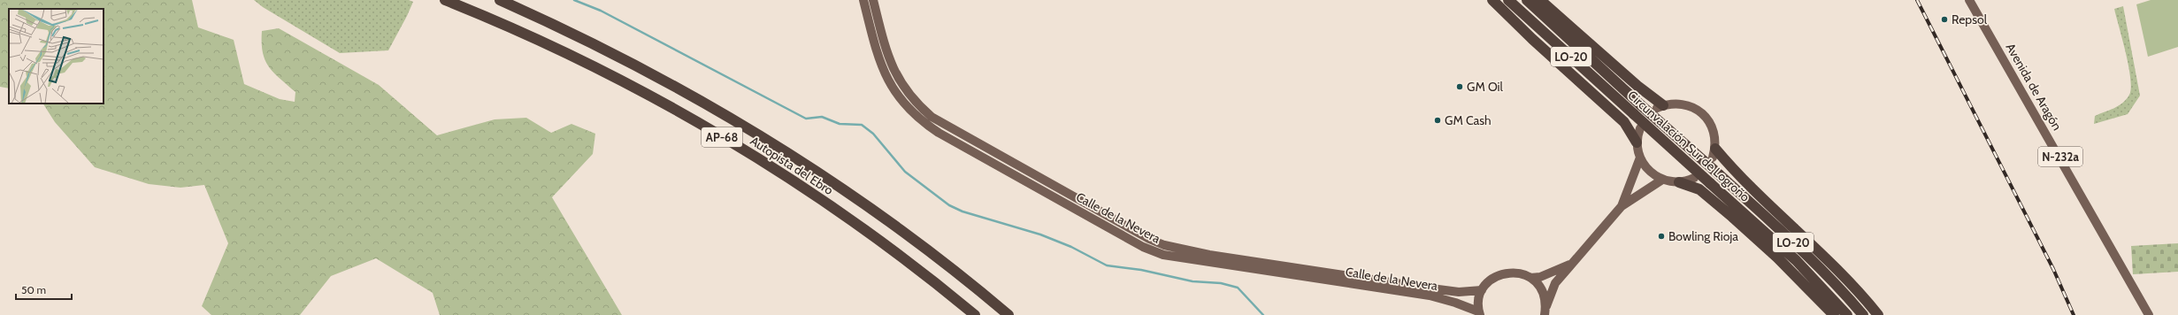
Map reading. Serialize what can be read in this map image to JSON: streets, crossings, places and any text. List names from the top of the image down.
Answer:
{
  "streets": {
    "highway": [
      "LO-20",
      "AP-68",
      "Circunvalación Sur de Logroño",
      "Autopista del Ebro"
    ],
    "main road": ["Avenida de Aragón", "N-232a", "Calle de la Nevera"]
  },
  "places": [
    "Repsol",
    "GM Oil",
    "GM Cash",
    "Bowling Rioja"
  ],
  "scale_bar": "50 m"
}
